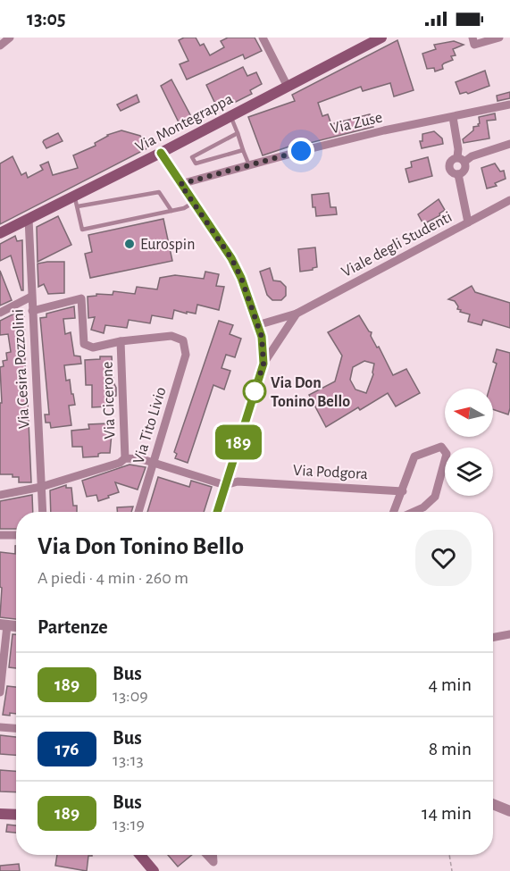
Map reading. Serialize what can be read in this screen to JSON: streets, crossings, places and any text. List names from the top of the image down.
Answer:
{
  "streets": {
    "main road": ["Via Montegrappa"],
    "street": [
      "Via Zuse",
      "Viale degli Studenti",
      "Via Cesira Pozzolini",
      "Via Cicerone",
      "Via Tito Livio",
      "Via Podgora"
    ]
  },
  "crossings": [
    ["Via Montegrappa", "Via Cesira Pozzolini"],
    ["Via Cesira Pozzolini", "Via Podgora"],
    ["Via Cicerone", "Via Tito Livio"],
    ["Via Cicerone", "Via Podgora"],
    ["Via Tito Livio", "Via Podgora"]
  ],
  "places": ["Eurospin", "Via Don Tonino Bello"],
  "lines": ["bus line 189"],
  "north": "left",
  "page": {
    "status": "13:05",
    "on_map": "189",
    "heading": [
      ["Via Don Tonino Bello", "A piedi · 4 min · 260 m"],
      "Partenze"
    ],
    "list": [
      {
        "mark": "189",
        "name": "Bus",
        "note": "13:09",
        "value": "4 min"
      },
      {
        "mark": "176",
        "name": "Bus",
        "note": "13:13",
        "value": "8 min"
      },
      {
        "mark": "189",
        "name": "Bus",
        "note": "13:19",
        "value": "14 min"
      }
    ]
  }
}
